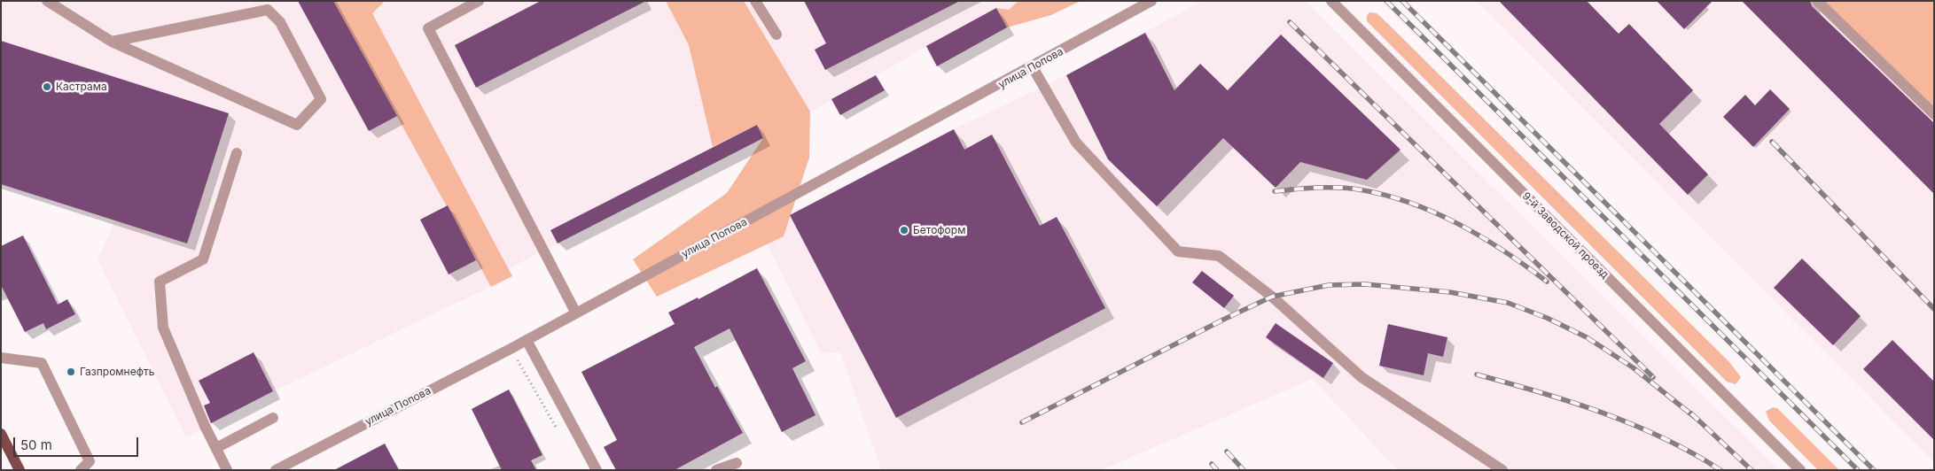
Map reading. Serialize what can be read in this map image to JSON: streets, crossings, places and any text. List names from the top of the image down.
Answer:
{
  "streets": {
    "street": ["улица Попова", "9-й Заводской проезд"]
  },
  "places": ["Кастрама", "Бетоформ", "Газпромнефть"],
  "scale_bar": "50 m"
}
